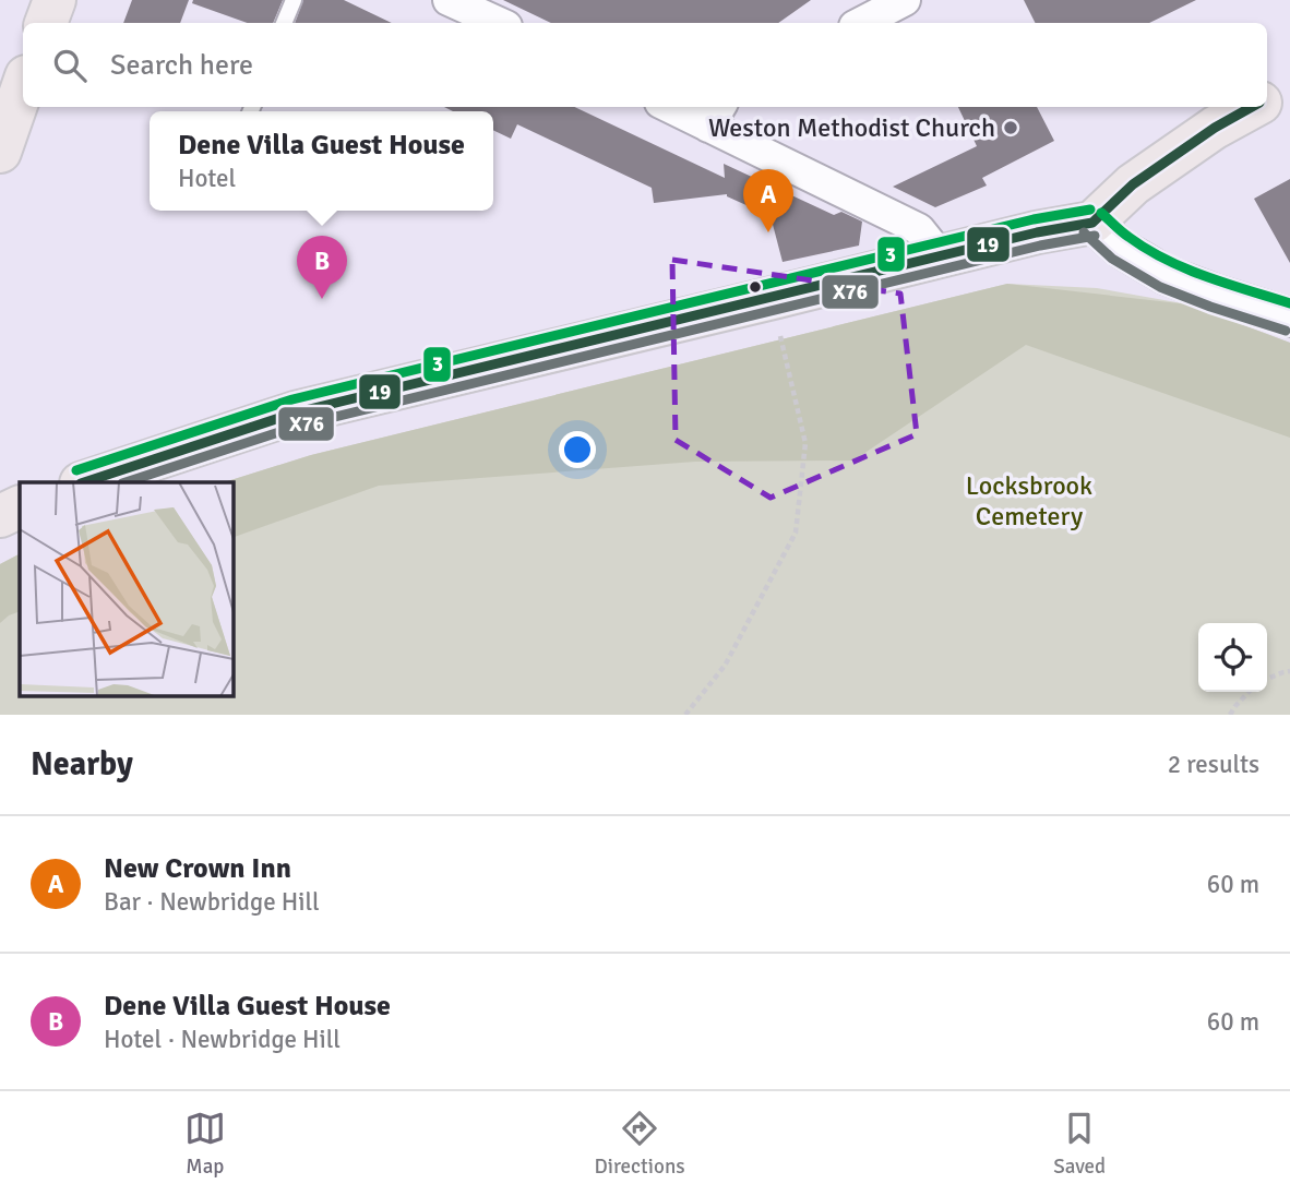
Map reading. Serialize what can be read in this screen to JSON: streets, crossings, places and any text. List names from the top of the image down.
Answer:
{
  "parks": ["Locksbrook Cemetery"],
  "places": ["Weston Methodist Church"],
  "lines": ["transit line 19", "transit line 3", "transit line X76"],
  "page": {
    "search": "Search here",
    "popup": ["Dene Villa Guest House", "Hotel"],
    "pins": ["A", "B"],
    "heading": ["Nearby", "2 results"],
    "list": [
      {
        "mark": "A",
        "name": "New Crown Inn",
        "note": "Bar · Newbridge Hill",
        "value": "60 m"
      },
      {
        "mark": "B",
        "name": "Dene Villa Guest House",
        "note": "Hotel · Newbridge Hill",
        "value": "60 m"
      }
    ],
    "nav": ["Map", "Directions", "Saved"]
  }
}
